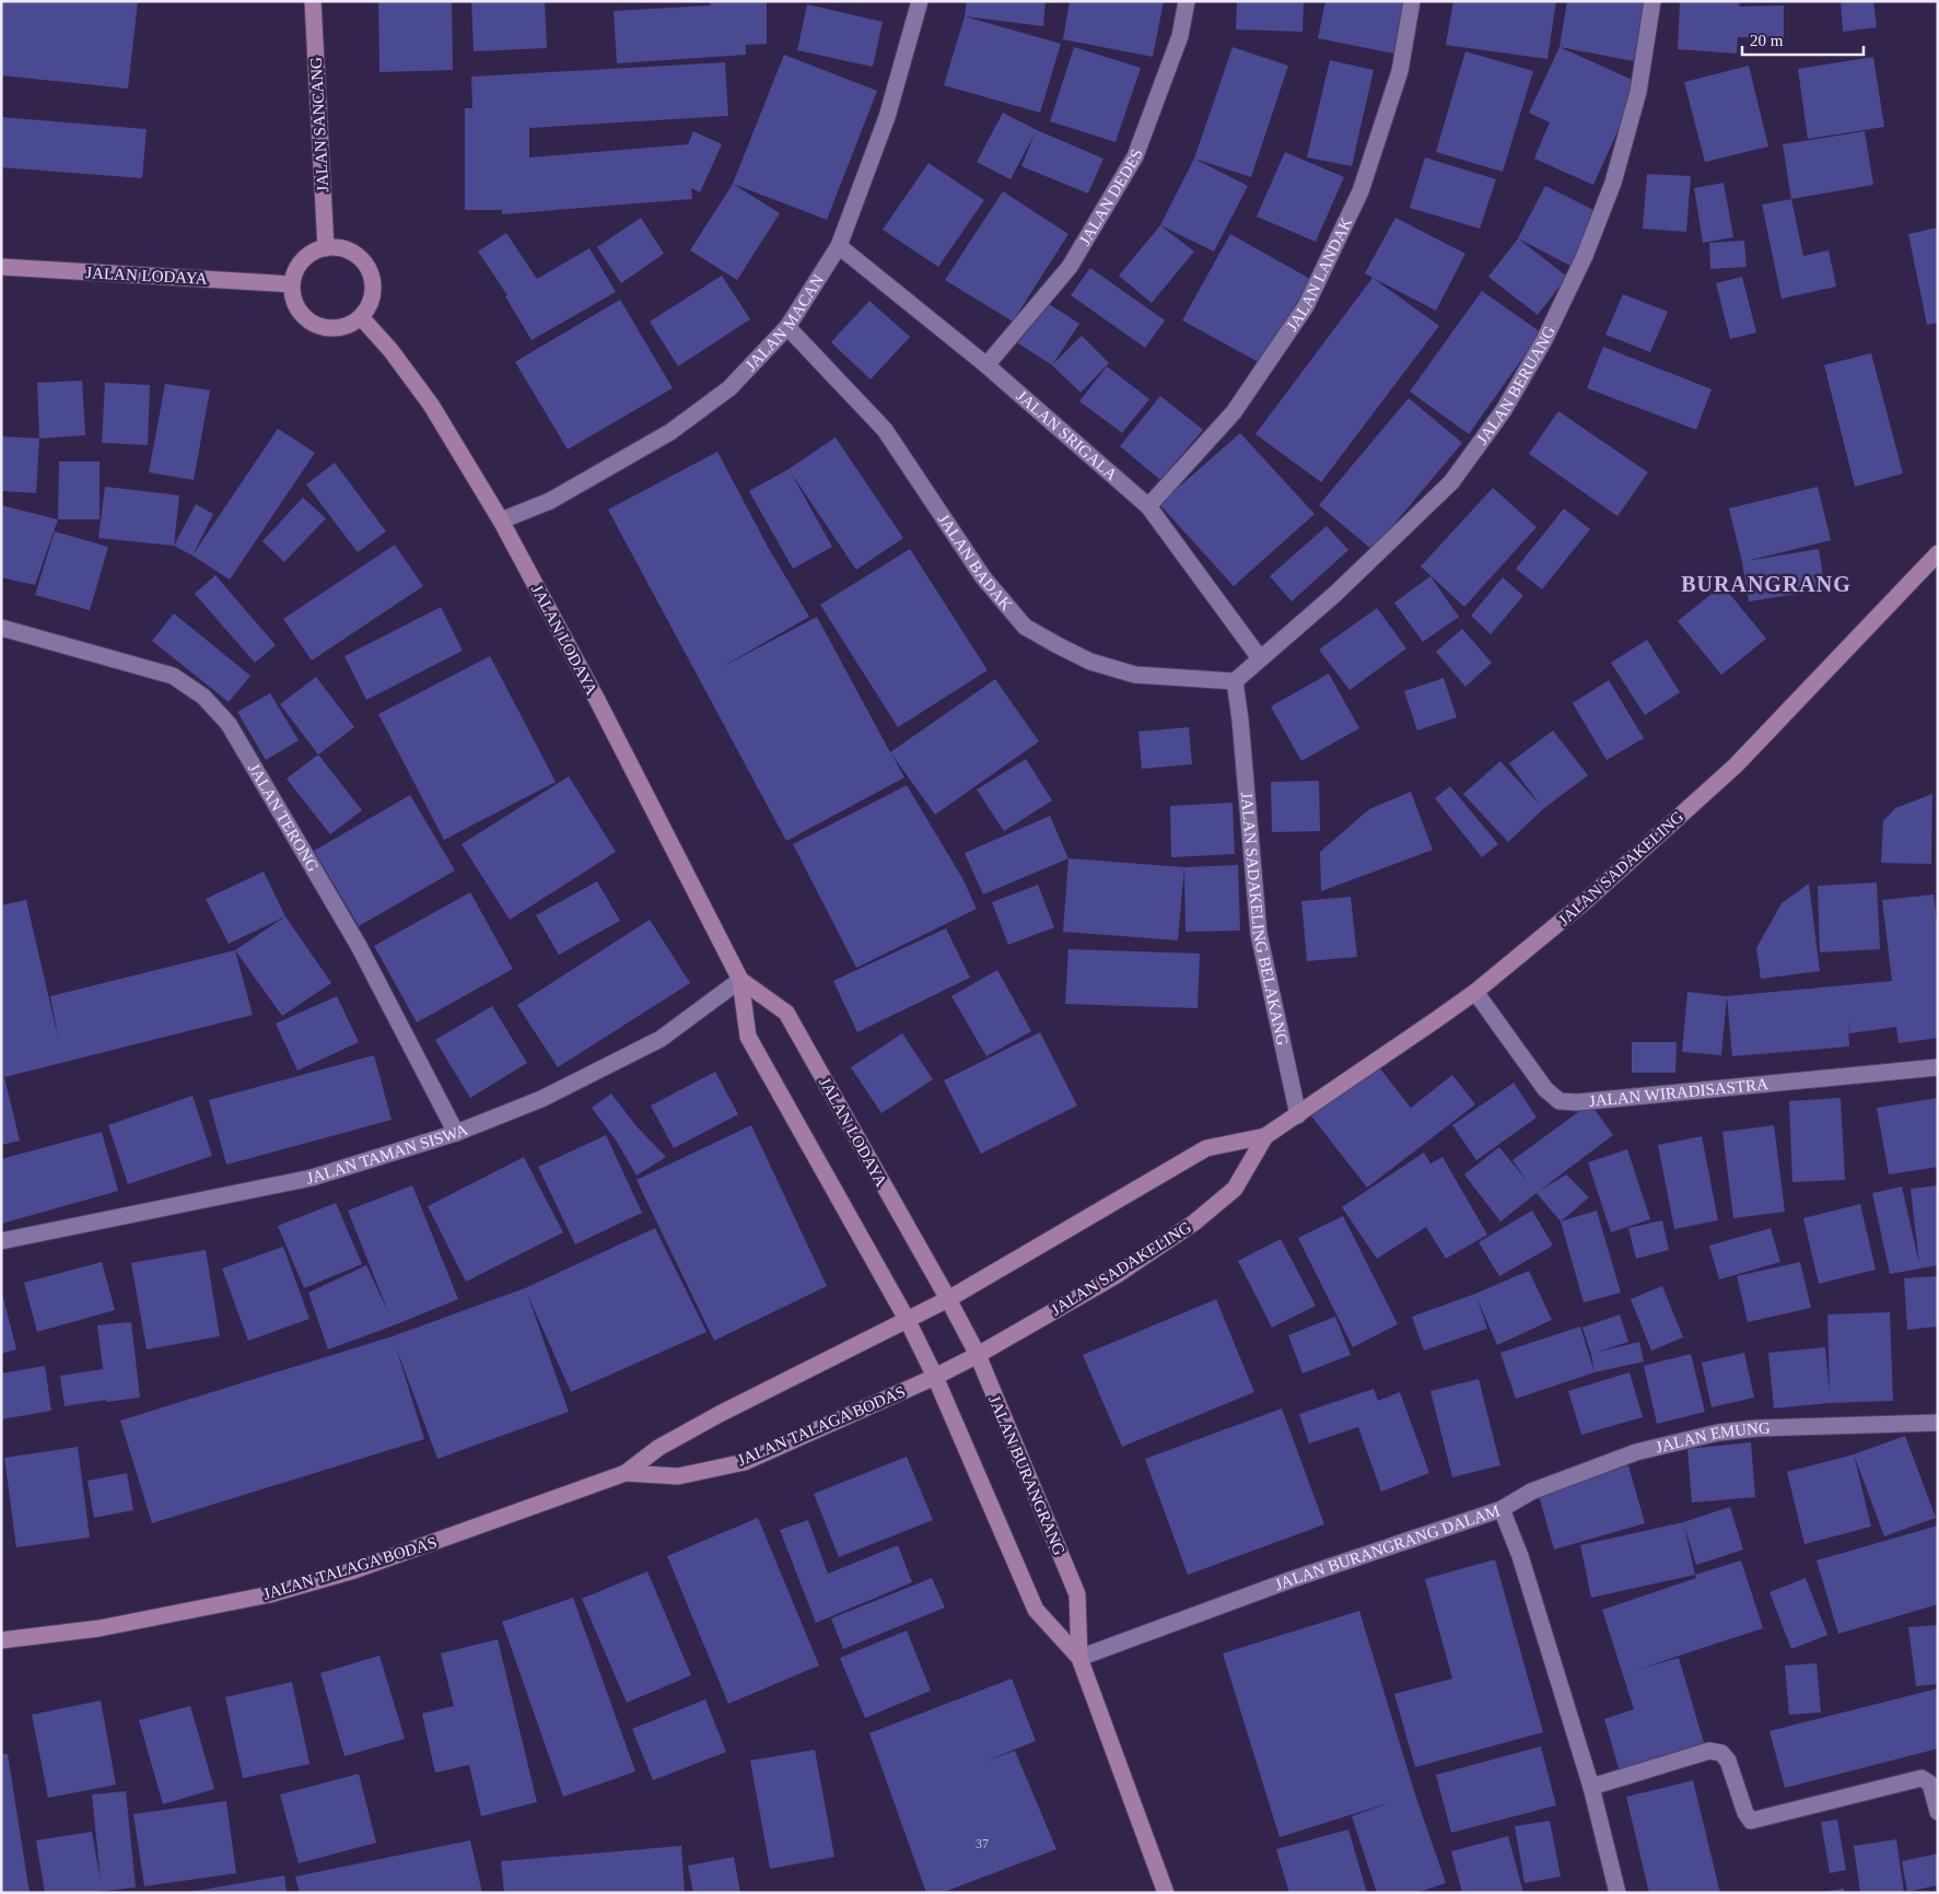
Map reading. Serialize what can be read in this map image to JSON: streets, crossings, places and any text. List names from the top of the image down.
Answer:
{
  "streets": {
    "street": [
      "JALAN SANCANG",
      "JALAN DEDES",
      "JALAN LANDAK",
      "JALAN LODAYA",
      "JALAN MACAN",
      "JALAN BERUANG",
      "JALAN SRIGALA",
      "JALAN BADAK",
      "JALAN TERONG",
      "JALAN SADAKELING",
      "JALAN SADAKELING BELAKANG",
      "JALAN WIRADISASTRA",
      "JALAN TAMAN SISWA",
      "JALAN TALAGA BODAS",
      "JALAN EMUNG",
      "JALAN BURANGRANG",
      "JALAN BURANGRANG DALAM"
    ]
  },
  "crossings": [
    ["JALAN SANCANG", "JALAN LODAYA"],
    ["JALAN DEDES", "JALAN SRIGALA"],
    ["JALAN LANDAK", "JALAN SRIGALA"],
    ["JALAN LODAYA", "JALAN MACAN"],
    ["JALAN LODAYA", "JALAN SADAKELING"],
    ["JALAN LODAYA", "JALAN TAMAN SISWA"],
    ["JALAN LODAYA", "JALAN TALAGA BODAS"],
    ["JALAN LODAYA", "JALAN BURANGRANG"],
    ["JALAN MACAN", "JALAN SRIGALA"],
    ["JALAN MACAN", "JALAN BADAK"],
    ["JALAN BERUANG", "JALAN SRIGALA"],
    ["JALAN BERUANG", "JALAN BADAK"],
    ["JALAN BERUANG", "JALAN SADAKELING BELAKANG"],
    ["JALAN BADAK", "JALAN SADAKELING BELAKANG"],
    ["JALAN TERONG", "JALAN TAMAN SISWA"],
    ["JALAN SADAKELING", "JALAN SADAKELING BELAKANG"],
    ["JALAN SADAKELING", "JALAN WIRADISASTRA"],
    ["JALAN SADAKELING", "JALAN TALAGA BODAS"],
    ["JALAN SADAKELING", "JALAN BURANGRANG"],
    ["JALAN TALAGA BODAS", "JALAN BURANGRANG"],
    ["JALAN EMUNG", "JALAN BURANGRANG DALAM"],
    ["JALAN BURANGRANG", "JALAN BURANGRANG DALAM"]
  ],
  "districts": ["BURANGRANG"],
  "house_numbers": ["37"],
  "scale_bar": "20 m"
}
